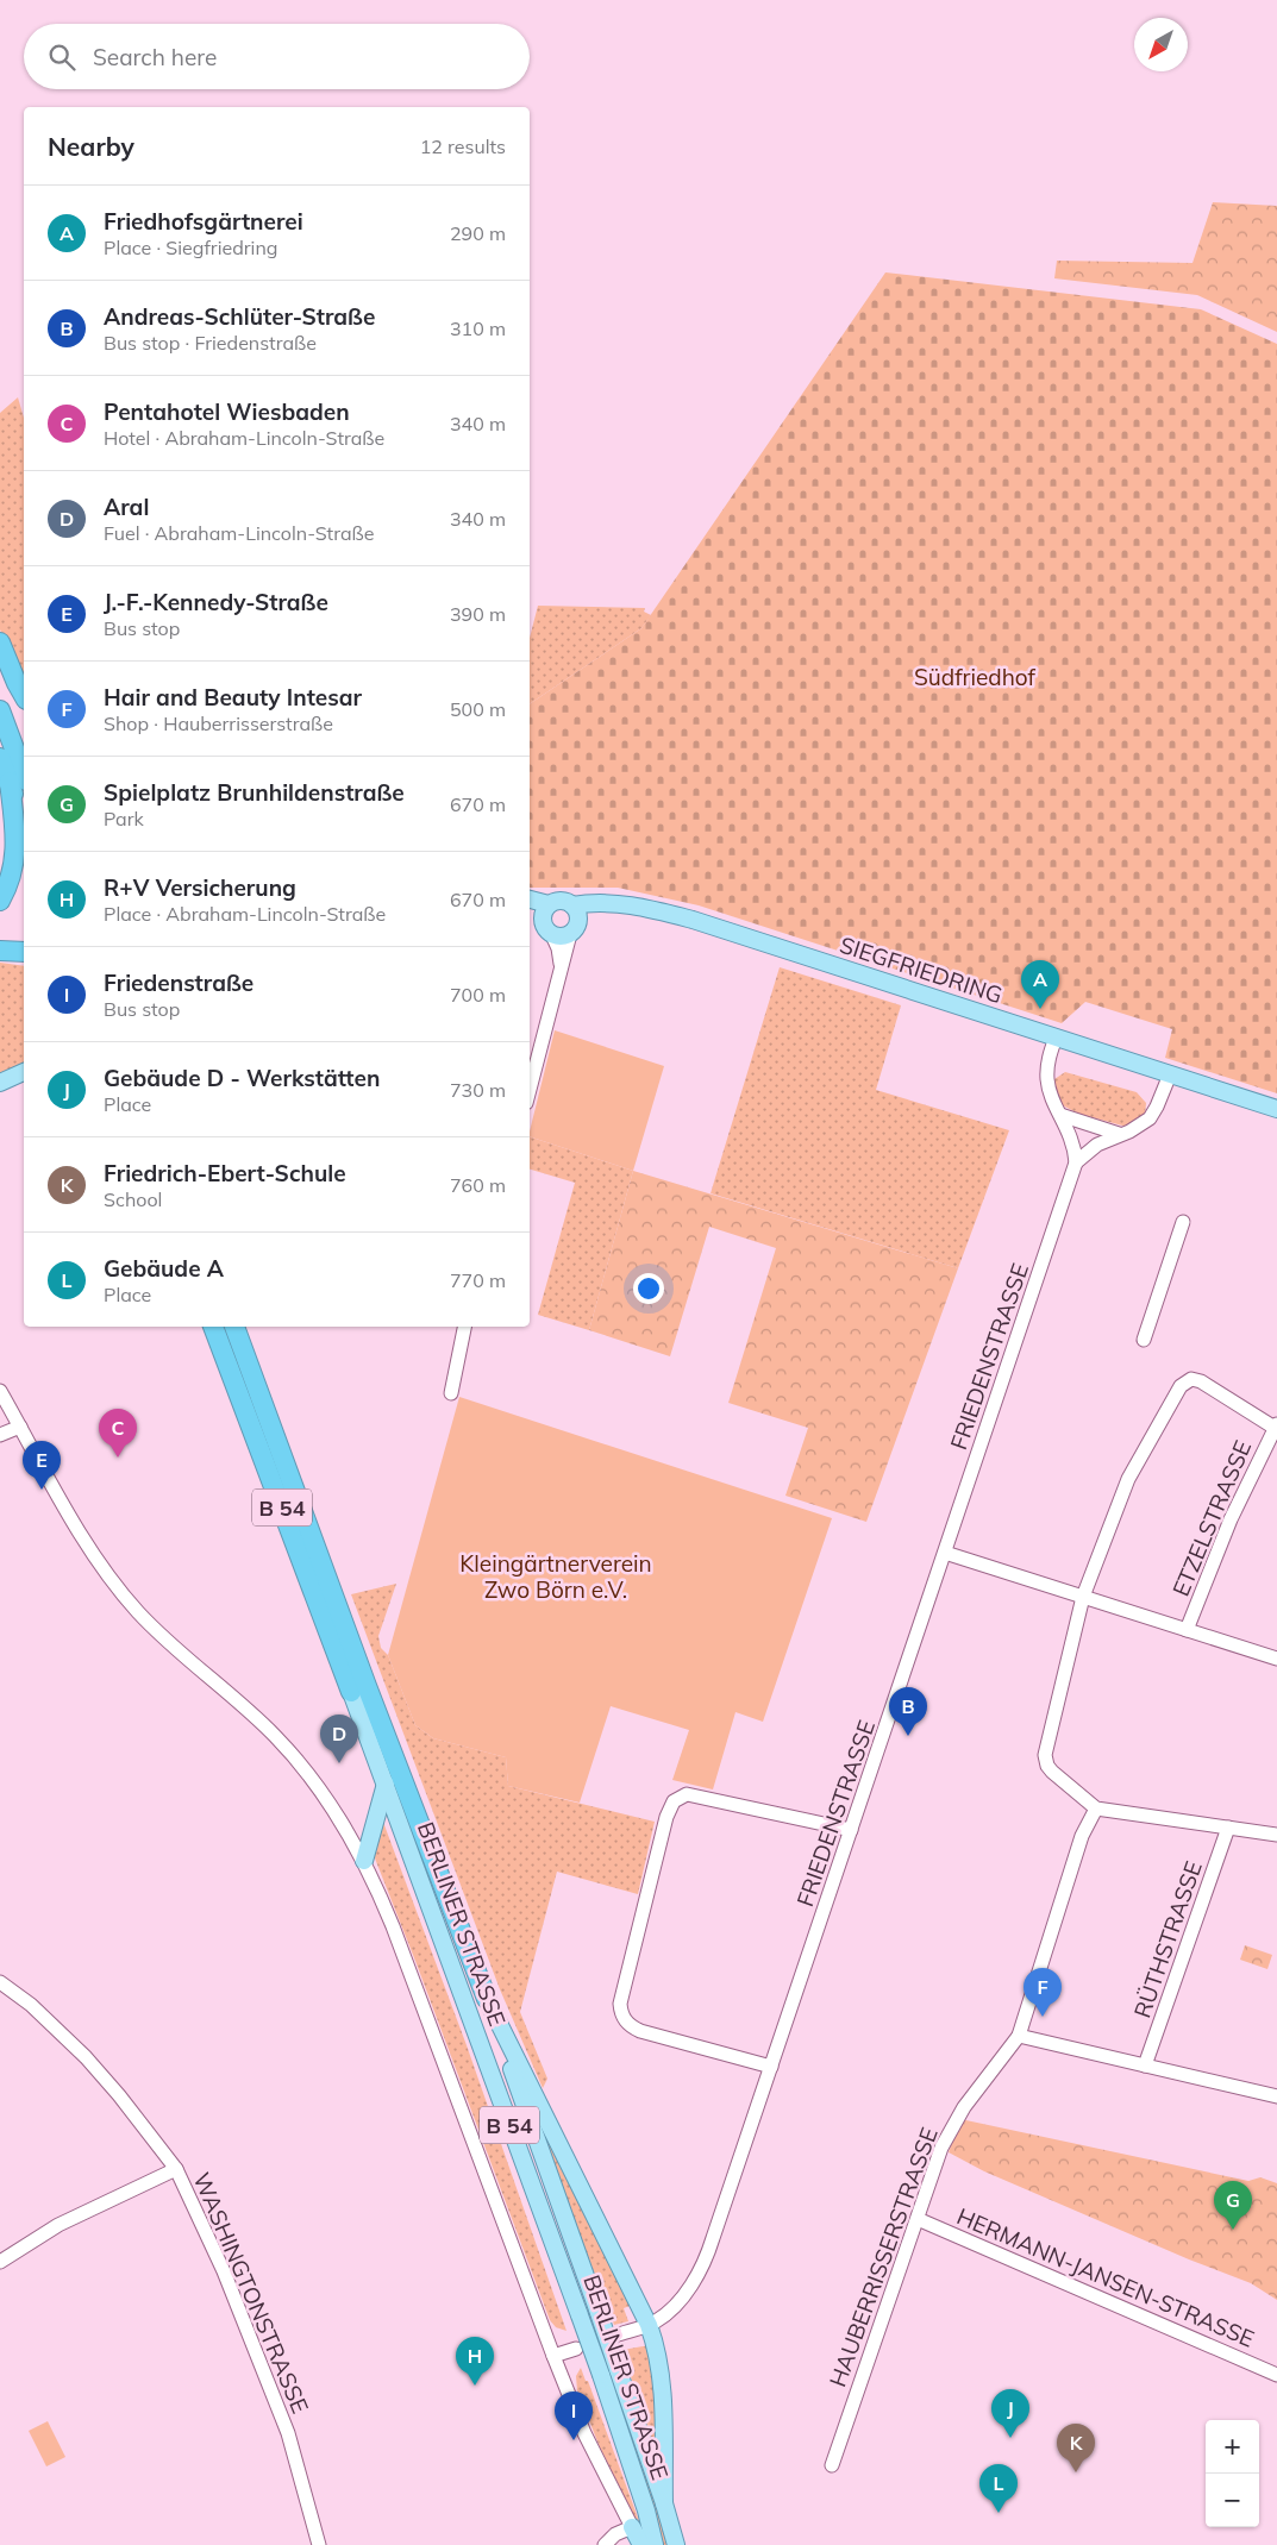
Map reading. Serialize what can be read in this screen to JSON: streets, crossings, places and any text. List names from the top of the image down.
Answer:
{
  "streets": {
    "highway": ["B 54", "BERLINER STRASSE"],
    "main road": ["SIEGFRIEDRING"],
    "street": [
      "FRIEDENSTRASSE",
      "ETZELSTRASSE",
      "RÜTHSTRASSE",
      "HAUBERRISSERSTRASSE",
      "HERMANN-JANSEN-STRASSE",
      "WASHINGTONSTRASSE"
    ]
  },
  "crossings": [
    ["B 54", "BERLINER STRASSE"],
    ["HAUBERRISSERSTRASSE", "HERMANN-JANSEN-STRASSE"]
  ],
  "parks": ["Südfriedhof", "Kleingärtnerverein Zwo Börn e.V."],
  "north": "bottom left",
  "page": {
    "search": "Search here",
    "heading": ["Nearby", "12 results"],
    "list": [
      {
        "mark": "A",
        "name": "Friedhofsgärtnerei",
        "note": "Place · Siegfriedring",
        "value": "290 m"
      },
      {
        "mark": "B",
        "name": "Andreas-Schlüter-Straße",
        "note": "Bus stop · Friedenstraße",
        "value": "310 m"
      },
      {
        "mark": "C",
        "name": "Pentahotel Wiesbaden",
        "note": "Hotel · Abraham-Lincoln-Straße",
        "value": "340 m"
      },
      {
        "mark": "D",
        "name": "Aral",
        "note": "Fuel · Abraham-Lincoln-Straße",
        "value": "340 m"
      },
      {
        "mark": "E",
        "name": "J.-F.-Kennedy-Straße",
        "note": "Bus stop",
        "value": "390 m"
      },
      {
        "mark": "F",
        "name": "Hair and Beauty Intesar",
        "note": "Shop · Hauberrisserstraße",
        "value": "500 m"
      },
      {
        "mark": "G",
        "name": "Spielplatz Brunhildenstraße",
        "note": "Park",
        "value": "670 m"
      },
      {
        "mark": "H",
        "name": "R+V Versicherung",
        "note": "Place · Abraham-Lincoln-Straße",
        "value": "670 m"
      },
      {
        "mark": "I",
        "name": "Friedenstraße",
        "note": "Bus stop",
        "value": "700 m"
      },
      {
        "mark": "J",
        "name": "Gebäude D - Werkstätten",
        "note": "Place",
        "value": "730 m"
      },
      {
        "mark": "K",
        "name": "Friedrich-Ebert-Schule",
        "note": "School",
        "value": "760 m"
      },
      {
        "mark": "L",
        "name": "Gebäude A",
        "note": "Place",
        "value": "770 m"
      }
    ],
    "pins": [
      "A",
      "C",
      "E",
      "B",
      "D",
      "F",
      "G",
      "H",
      "J",
      "I",
      "K",
      "L"
    ],
    "map_buttons": ["+", "−"]
  }
}
